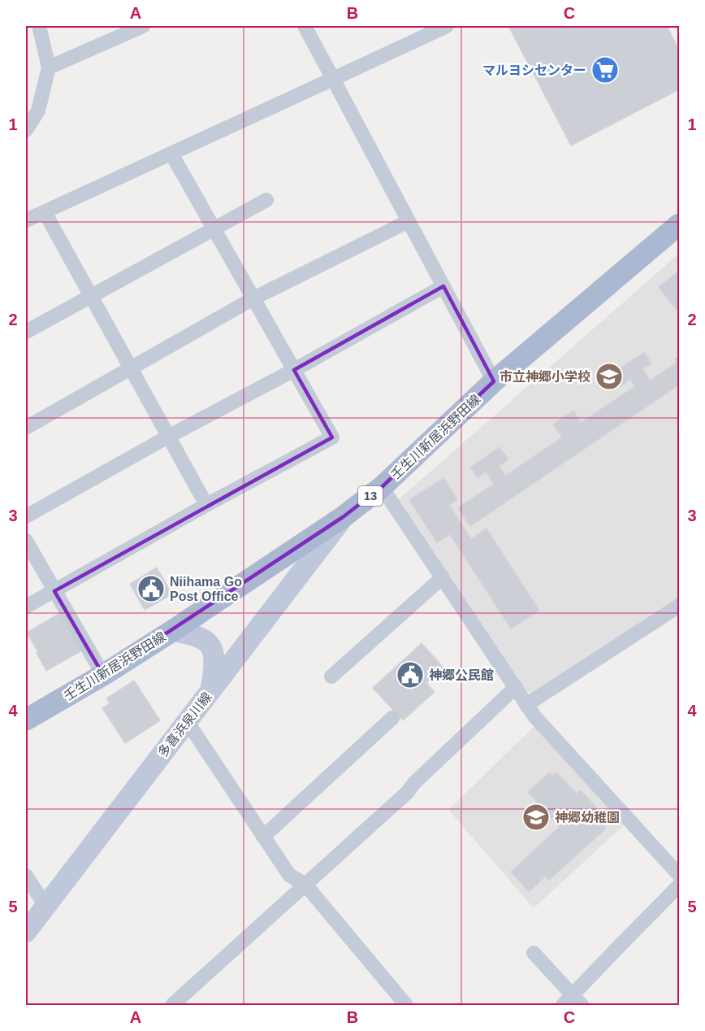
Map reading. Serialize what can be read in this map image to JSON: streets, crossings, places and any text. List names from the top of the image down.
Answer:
{
  "streets": {
    "main road": ["壬生川新居浜野田線", "13", "多喜浜泉川線"]
  },
  "crossings": [
    ["壬生川新居浜野田線", "多喜浜泉川線"]
  ],
  "places": {
    "supermarket": ["マルヨシセンター"],
    "school or university": ["市立神郷小学校", "神郷幼稚園"],
    "public building": ["Niihama Go Post Office", "神郷公民館"]
  },
  "grid": {
    "columns": ["A", "B", "C"],
    "rows": [
      "1",
      "2",
      "3",
      "4",
      "5"
    ]
  }
}
